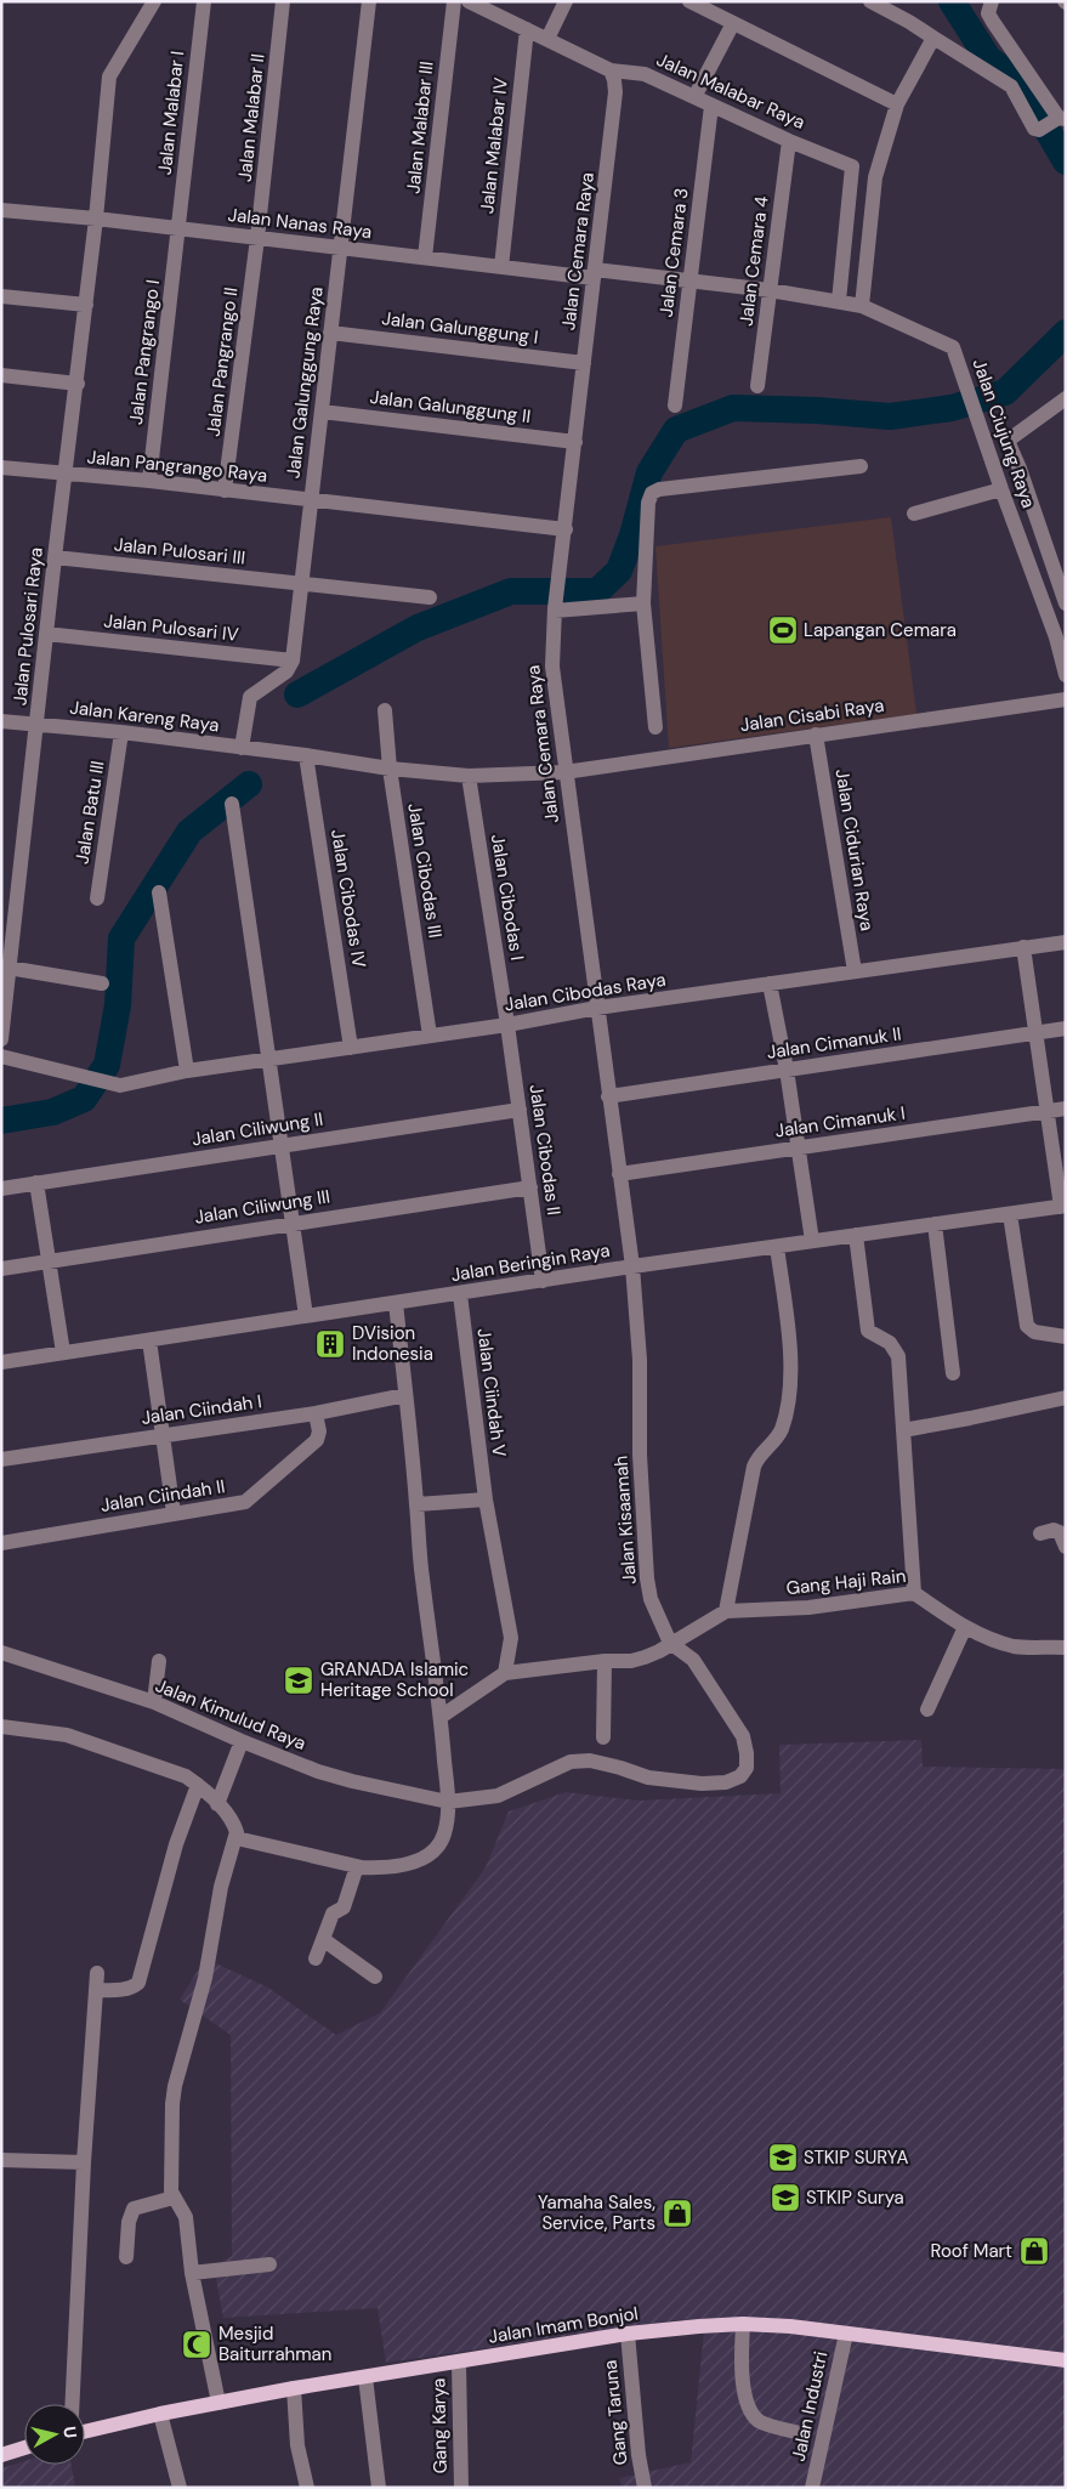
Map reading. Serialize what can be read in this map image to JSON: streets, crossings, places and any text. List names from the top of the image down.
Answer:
{
  "streets": {
    "main road": ["Jalan Imam Bonjol"],
    "street": [
      "Jalan Malabar Raya",
      "Jalan Malabar I",
      "Jalan Malabar II",
      "Jalan Malabar III",
      "Jalan Malabar IV",
      "Jalan Nanas Raya",
      "Jalan Cemara Raya",
      "Jalan Cemara 3",
      "Jalan Cemara 4",
      "Jalan Galunggung I",
      "Jalan Pangrango I",
      "Jalan Pangrango II",
      "Jalan Galunggung Raya",
      "Jalan Galunggung II",
      "Jalan Ciujung Raya",
      "Jalan Pangrango Raya",
      "Jalan Pulosari III",
      "Jalan Pulosari Raya",
      "Jalan Pulosari IV",
      "Jalan Cisabi Raya",
      "Jalan Kareng Raya",
      "Jalan Batu III",
      "Jalan Cidurian Raya",
      "Jalan Cibodas III",
      "Jalan Cibodas I",
      "Jalan Cibodas IV",
      "Jalan Cibodas Raya",
      "Jalan Cimanuk II",
      "Jalan Cimanuk I",
      "Jalan Ciliwung II",
      "Jalan Cibodas II",
      "Jalan Ciliwung III",
      "Jalan Beringin Raya",
      "Jalan Ciindah V",
      "Jalan Ciindah I",
      "Jalan Ciindah II",
      "Jalan Kisaamah",
      "Gang Haji Rain",
      "Jalan Kimulud Raya",
      "Jalan Industri",
      "Gang Taruna",
      "Gang Karya"
    ]
  },
  "crossings": [
    ["Jalan Malabar Raya", "Jalan Malabar IV"],
    ["Jalan Malabar Raya", "Jalan Cemara Raya"],
    ["Jalan Malabar Raya", "Jalan Cemara 3"],
    ["Jalan Malabar Raya", "Jalan Cemara 4"],
    ["Jalan Malabar Raya", "Jalan Ciujung Raya"],
    ["Jalan Malabar I", "Jalan Nanas Raya"],
    ["Jalan Malabar I", "Jalan Pangrango I"],
    ["Jalan Malabar II", "Jalan Nanas Raya"],
    ["Jalan Malabar II", "Jalan Pangrango II"],
    ["Jalan Malabar III", "Jalan Nanas Raya"],
    ["Jalan Malabar IV", "Jalan Nanas Raya"],
    ["Jalan Nanas Raya", "Jalan Cemara Raya"],
    ["Jalan Nanas Raya", "Jalan Pangrango I"],
    ["Jalan Nanas Raya", "Jalan Pangrango II"],
    ["Jalan Nanas Raya", "Jalan Galunggung Raya"],
    ["Jalan Nanas Raya", "Jalan Ciujung Raya"],
    ["Jalan Nanas Raya", "Jalan Pulosari Raya"],
    ["Jalan Cemara Raya", "Jalan Galunggung I"],
    ["Jalan Cemara Raya", "Jalan Galunggung II"],
    ["Jalan Cemara Raya", "Jalan Ciujung Raya"],
    ["Jalan Cemara Raya", "Jalan Pangrango Raya"],
    ["Jalan Cemara Raya", "Jalan Cisabi Raya"],
    ["Jalan Cemara Raya", "Jalan Cibodas Raya"],
    ["Jalan Cemara Raya", "Jalan Cimanuk II"],
    ["Jalan Cemara Raya", "Jalan Cimanuk I"],
    ["Jalan Cemara Raya", "Jalan Beringin Raya"],
    ["Jalan Cemara Raya", "Jalan Kisaamah"],
    ["Jalan Cemara 3", "Jalan Ciujung Raya"],
    ["Jalan Cemara 4", "Jalan Ciujung Raya"],
    ["Jalan Galunggung I", "Jalan Galunggung Raya"],
    ["Jalan Pangrango I", "Jalan Pangrango Raya"],
    ["Jalan Pangrango II", "Jalan Pangrango Raya"],
    ["Jalan Galunggung Raya", "Jalan Galunggung II"],
    ["Jalan Galunggung Raya", "Jalan Pangrango Raya"],
    ["Jalan Galunggung Raya", "Jalan Pulosari III"],
    ["Jalan Galunggung Raya", "Jalan Pulosari IV"],
    ["Jalan Pangrango Raya", "Jalan Pulosari Raya"],
    ["Jalan Pulosari III", "Jalan Pulosari Raya"],
    ["Jalan Pulosari Raya", "Jalan Pulosari IV"],
    ["Jalan Pulosari Raya", "Jalan Kareng Raya"],
    ["Jalan Cisabi Raya", "Jalan Cidurian Raya"],
    ["Jalan Kareng Raya", "Jalan Batu III"],
    ["Jalan Kareng Raya", "Jalan Cibodas IV"],
    ["Jalan Cidurian Raya", "Jalan Cibodas Raya"],
    ["Jalan Cibodas III", "Jalan Cibodas Raya"],
    ["Jalan Cibodas I", "Jalan Cibodas Raya"],
    ["Jalan Cibodas I", "Jalan Cibodas II"],
    ["Jalan Cibodas IV", "Jalan Cibodas Raya"],
    ["Jalan Cibodas Raya", "Jalan Cibodas II"],
    ["Jalan Ciliwung II", "Jalan Cibodas II"],
    ["Jalan Cibodas II", "Jalan Ciliwung III"],
    ["Jalan Cibodas II", "Jalan Beringin Raya"],
    ["Jalan Beringin Raya", "Jalan Ciindah V"],
    ["Jalan Beringin Raya", "Jalan Kisaamah"],
    ["Jalan Ciindah I", "Jalan Ciindah II"],
    ["Jalan Kisaamah", "Jalan Kimulud Raya"],
    ["Jalan Imam Bonjol", "Jalan Industri"],
    ["Jalan Imam Bonjol", "Gang Taruna"],
    ["Jalan Imam Bonjol", "Gang Karya"]
  ],
  "places": {
    "sports": ["Lapangan Cemara"],
    "building": ["DVision Indonesia"],
    "school or university": ["GRANADA Islamic Heritage School", "STKIP SURYA", "STKIP Surya"],
    "shop": ["Yamaha Sales, Service, Parts", "Roof Mart"],
    "mosque": ["Mesjid Baiturrahman"]
  },
  "north": "right"
}
